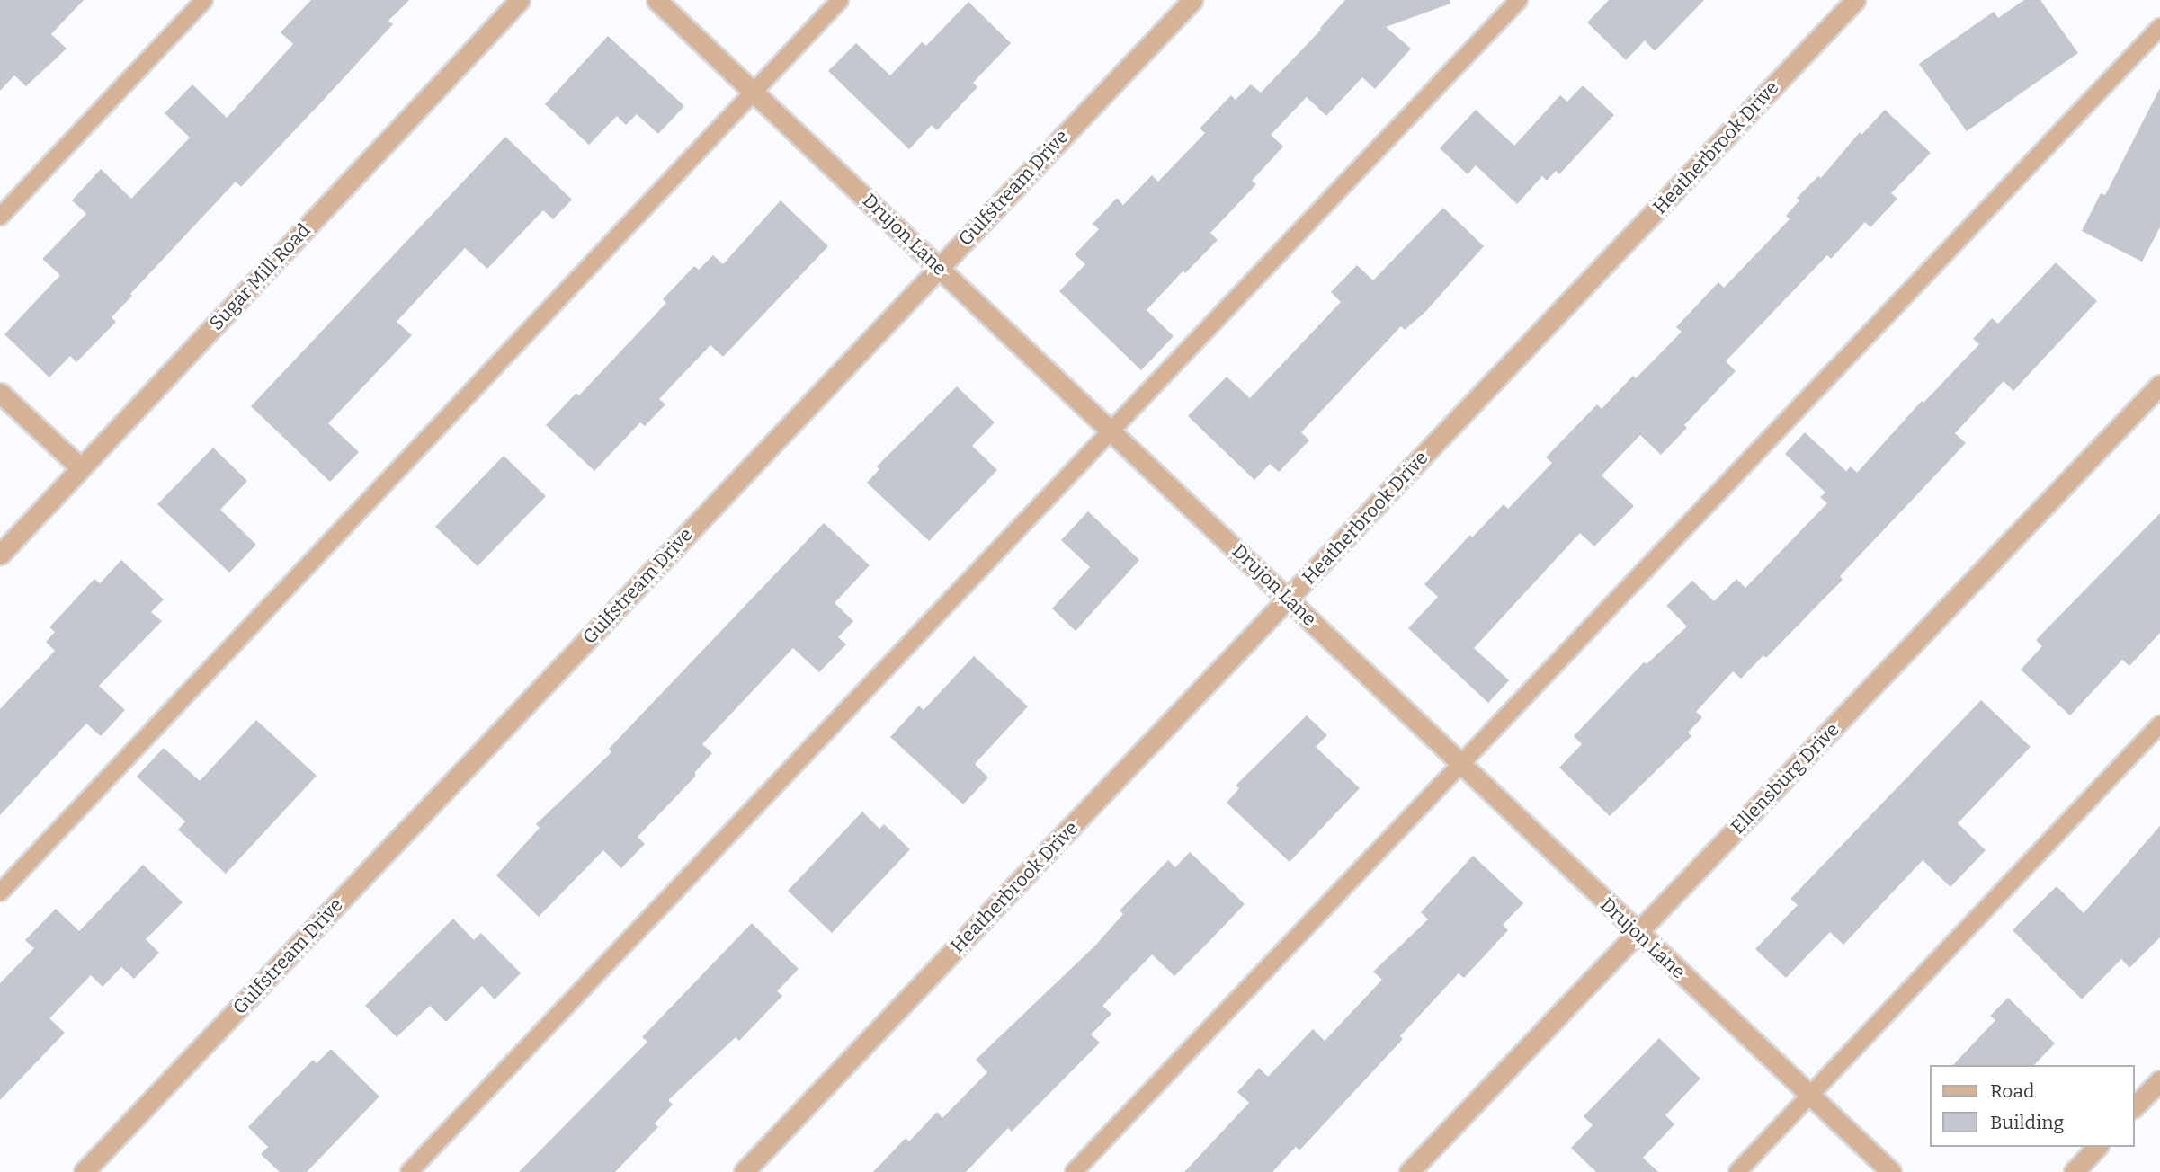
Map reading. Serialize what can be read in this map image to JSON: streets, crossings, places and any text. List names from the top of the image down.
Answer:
{
  "streets": {
    "street": [
      "Heatherbrook Drive",
      "Gulfstream Drive",
      "Drujon Lane",
      "Sugar Mill Road",
      "Ellensburg Drive"
    ]
  },
  "crossings": [
    ["Heatherbrook Drive", "Drujon Lane"],
    ["Gulfstream Drive", "Drujon Lane"],
    ["Drujon Lane", "Ellensburg Drive"]
  ],
  "legend": ["Road", "Building"]
}
